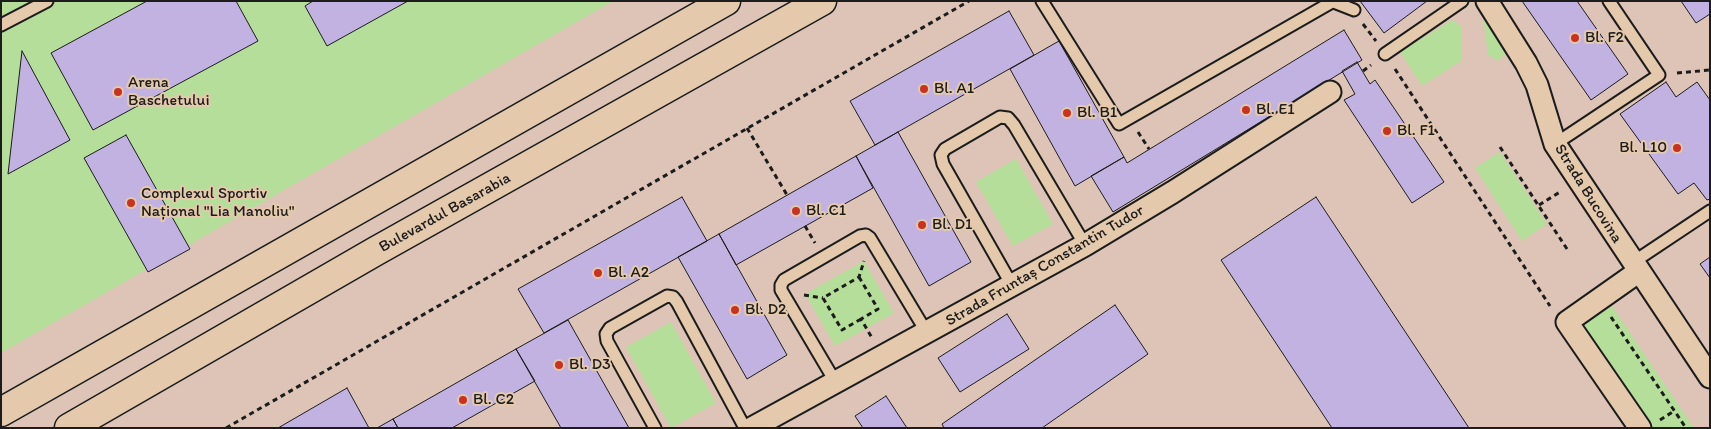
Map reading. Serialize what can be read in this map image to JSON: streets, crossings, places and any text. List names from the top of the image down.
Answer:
{
  "streets": {
    "main road": ["Bulevardul Basarabia"],
    "street": ["Strada Bucovina", "Strada Fruntaș Constantin Tudor"]
  },
  "places": [
    "Bl. F2",
    "Bl. A1",
    "Arena Baschetului",
    "Bl. E1",
    "Bl. B1",
    "Bl. F1",
    "Bl. L10",
    "Complexul Sportiv Național \"Lia Manoliu\"",
    "Bl. C1",
    "Bl. D1",
    "Bl. A2",
    "Bl. D2",
    "Bl. D3",
    "Bl. C2"
  ]
}
